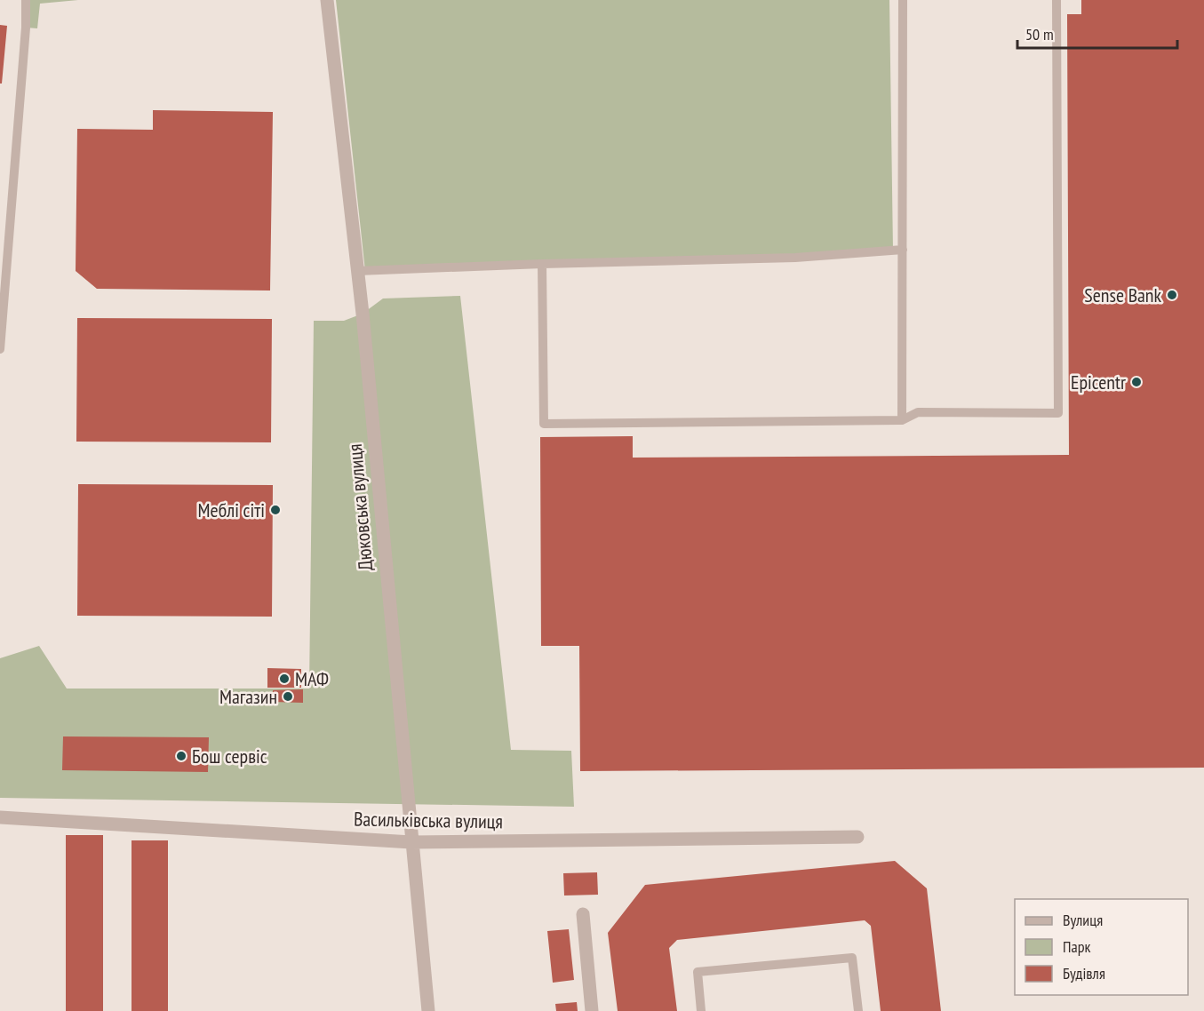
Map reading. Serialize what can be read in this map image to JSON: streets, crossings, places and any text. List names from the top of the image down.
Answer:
{
  "streets": {
    "street": ["Дюковська вулиця", "Васильківська вулиця"]
  },
  "crossings": [
    ["Дюковська вулиця", "Васильківська вулиця"]
  ],
  "places": [
    "Sense Bank",
    "Epicentr",
    "Меблі сіті",
    "МАФ",
    "Магазин",
    "Бош сервіс"
  ],
  "legend": ["Вулиця", "Парк", "Будівля"],
  "scale_bar": "50 m"
}
